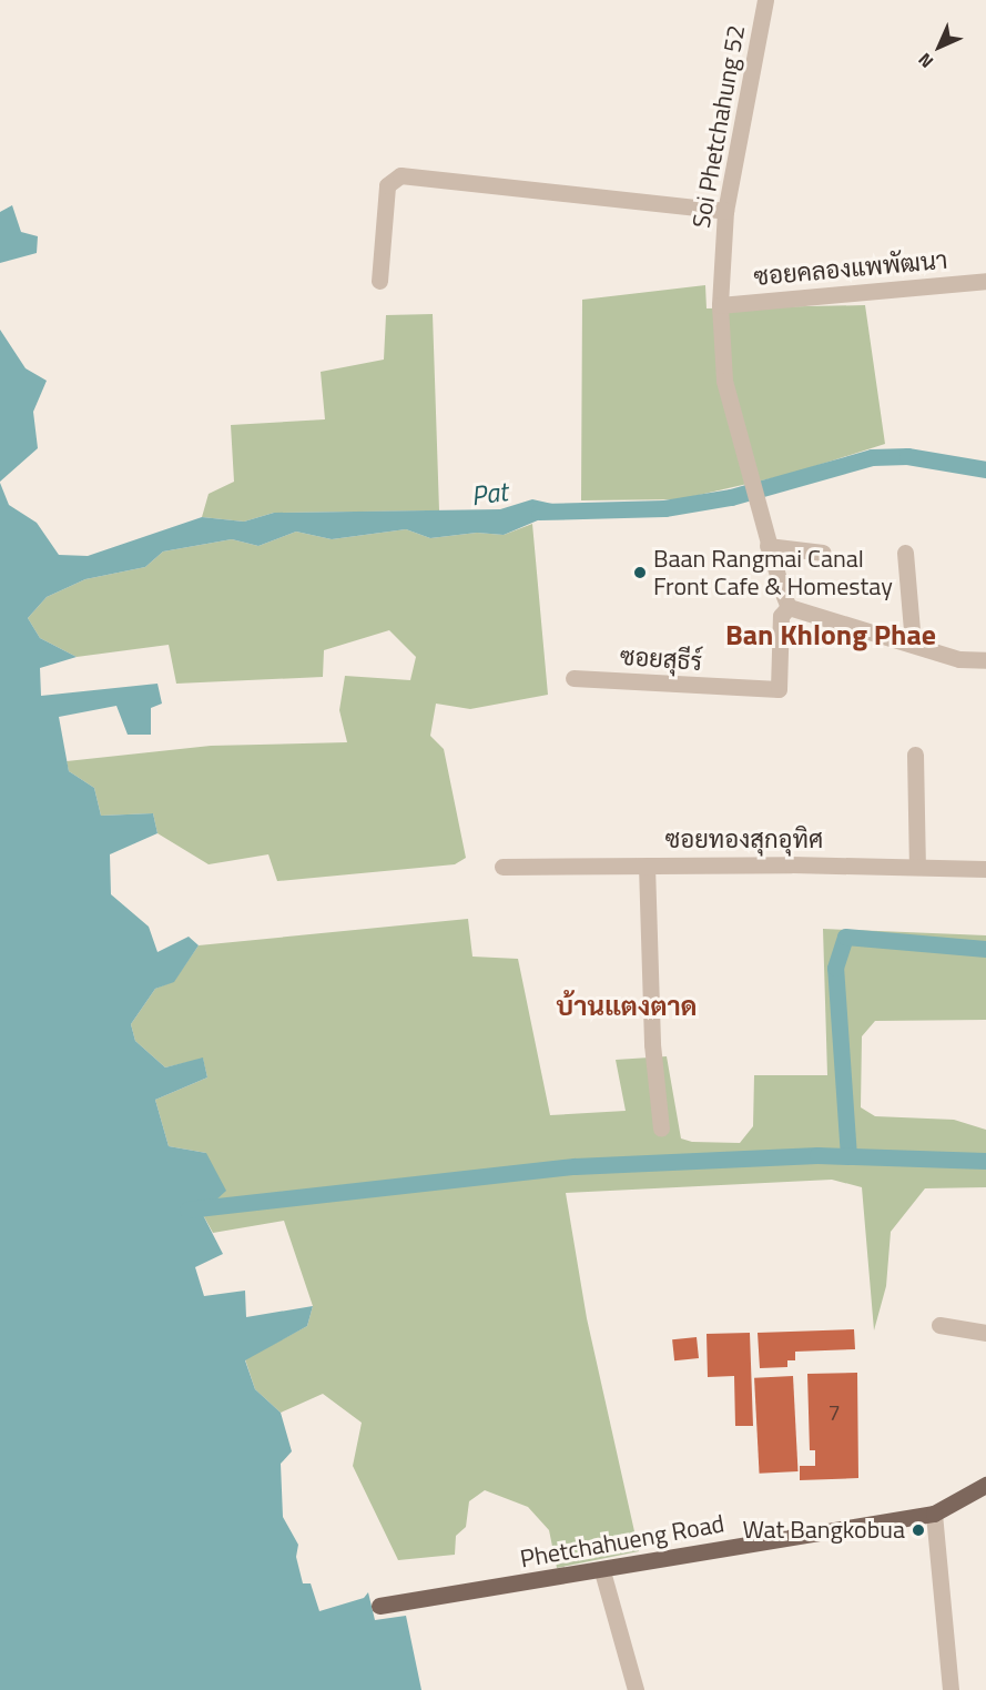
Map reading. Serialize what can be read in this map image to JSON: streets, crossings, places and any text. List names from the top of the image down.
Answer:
{
  "streets": {
    "main road": ["Phetchahueng Road"],
    "street": [
      "Soi Phetchahung 52",
      "ซอยคลองแพพัฒนา",
      "ซอยสุธีร์",
      "ซอยทองสุกอุทิศ"
    ]
  },
  "crossings": [
    ["Soi Phetchahung 52", "ซอยคลองแพพัฒนา"],
    ["Soi Phetchahung 52", "ซอยสุธีร์"]
  ],
  "districts": ["Ban Khlong Phae", "บ้านแตงตาด"],
  "water": ["Pat"],
  "places": ["Baan Rangmai Canal Front Cafe & Homestay", "Wat Bangkobua"],
  "house_numbers": ["7"],
  "north": "bottom left"
}
